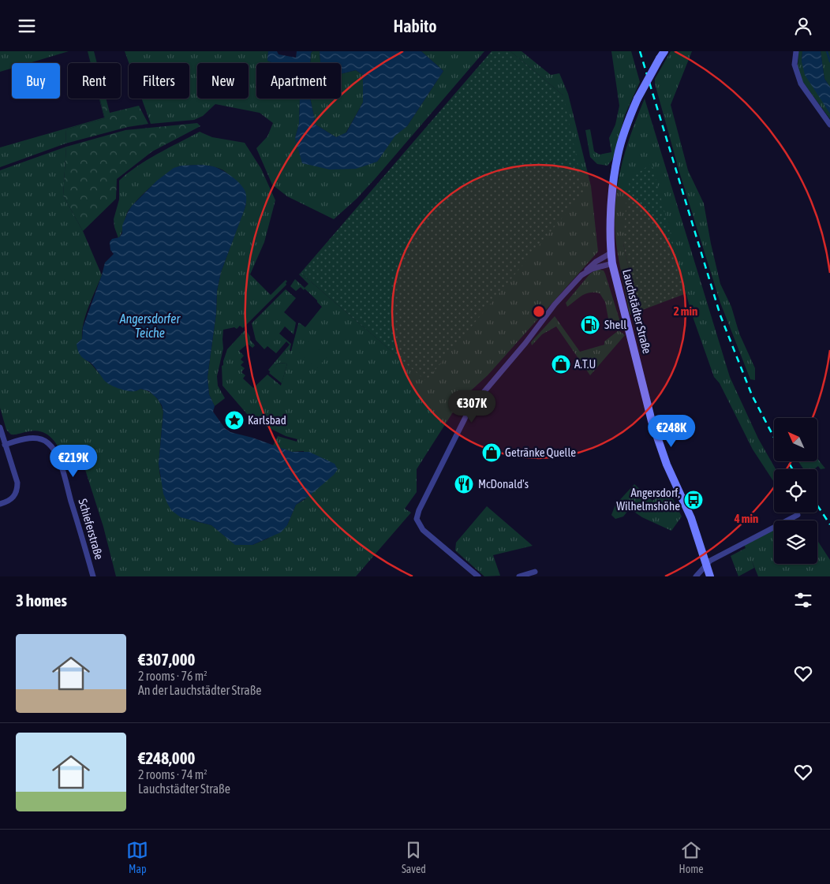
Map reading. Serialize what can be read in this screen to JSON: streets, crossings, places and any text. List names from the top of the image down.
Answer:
{
  "streets": {
    "main road": ["Lauchstädter Straße"],
    "street": ["Schieferstraße"]
  },
  "water": ["Angersdorfer Teiche"],
  "places": {
    "fuel station": ["Shell"],
    "shop": ["A.T.U", "Getränke Quelle"],
    "place": ["Karlsbad"],
    "restaurant": ["McDonald's"],
    "bus stop": ["Angersdorf, Wilhelmshöhe"]
  },
  "north": "top left",
  "page": {
    "header": "Habito",
    "chip": [
      "Buy",
      "Rent",
      "Filters",
      "New",
      "Apartment"
    ],
    "price": ["€307K", "€248K", "€219K"],
    "heading": "3 homes",
    "list": [
      {
        "name": "€307,000",
        "note": "2 rooms · 76 m² · An der Lauchstädter Straße"
      },
      {
        "name": "€248,000",
        "note": "2 rooms · 74 m² · Lauchstädter Straße"
      }
    ],
    "tabs": ["Map", "Saved", "Home"]
  },
  "rings": ["2 min", "4 min"]
}
